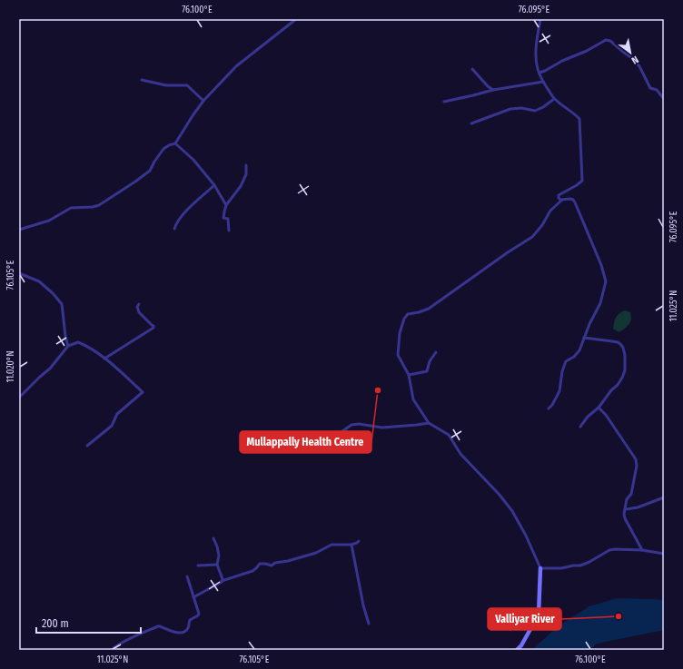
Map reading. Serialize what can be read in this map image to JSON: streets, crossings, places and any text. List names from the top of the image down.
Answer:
{
  "places": ["Mullappally Health Centre", "Valliyar River"],
  "scale_bar": "200 m",
  "north": "bottom right",
  "coordinates": [
    "76.100°E",
    "76.095°E",
    "76.105°E",
    "11.025°N",
    "11.020°N"
  ]
}
